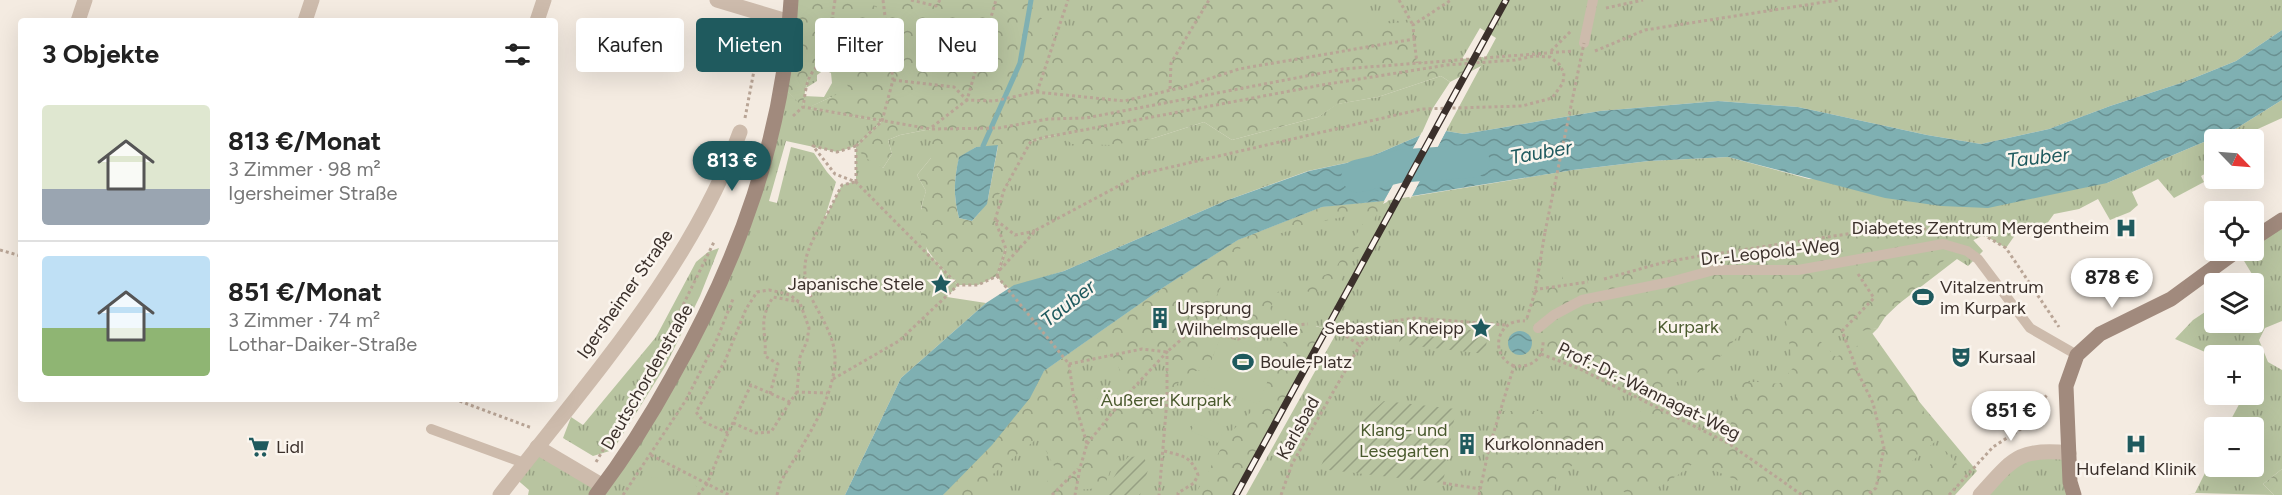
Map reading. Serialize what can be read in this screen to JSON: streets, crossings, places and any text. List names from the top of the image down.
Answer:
{
  "streets": {
    "street": ["Igersheimer Straße", "Deutschordenstraße"],
    "lane": ["Dr.-Leopold-Weg"],
    "path": ["Prof.-Dr.-Wannagat-Weg", "Karlsbad"]
  },
  "crossings": [
    ["Dr.-Leopold-Weg", "Prof.-Dr.-Wannagat-Weg"],
    ["Dr.-Leopold-Weg", "Karlsbad"],
    ["Prof.-Dr.-Wannagat-Weg", "Karlsbad"]
  ],
  "water": ["Tauber"],
  "parks": ["Kurpark", "Äußerer Kurpark", "Klang- und Lesegarten"],
  "places": {
    "hospital": ["Diabetes Zentrum Mergentheim", "Hufeland Klinik"],
    "place": ["Japanische Stele", "Sebastian Kneipp"],
    "sports": ["Vitalzentrum im Kurpark", "Boule-Platz"],
    "building": ["Ursprung Wilhelmsquelle", "Kurkolonnaden"],
    "theatre": ["Kursaal"],
    "supermarket": ["Lidl"]
  },
  "north": "bottom right",
  "page": {
    "chip": [
      "Kaufen",
      "Mieten",
      "Filter",
      "Neu"
    ],
    "heading": "3 Objekte",
    "list": [
      {
        "name": "813 €/Monat",
        "note": "3 Zimmer · 98 m² · Igersheimer Straße"
      },
      {
        "name": "851 €/Monat",
        "note": "3 Zimmer · 74 m² · Lothar-Daiker-Straße"
      }
    ],
    "map_buttons": ["+", "−"],
    "price": ["813 €", "878 €", "851 €"]
  }
}
